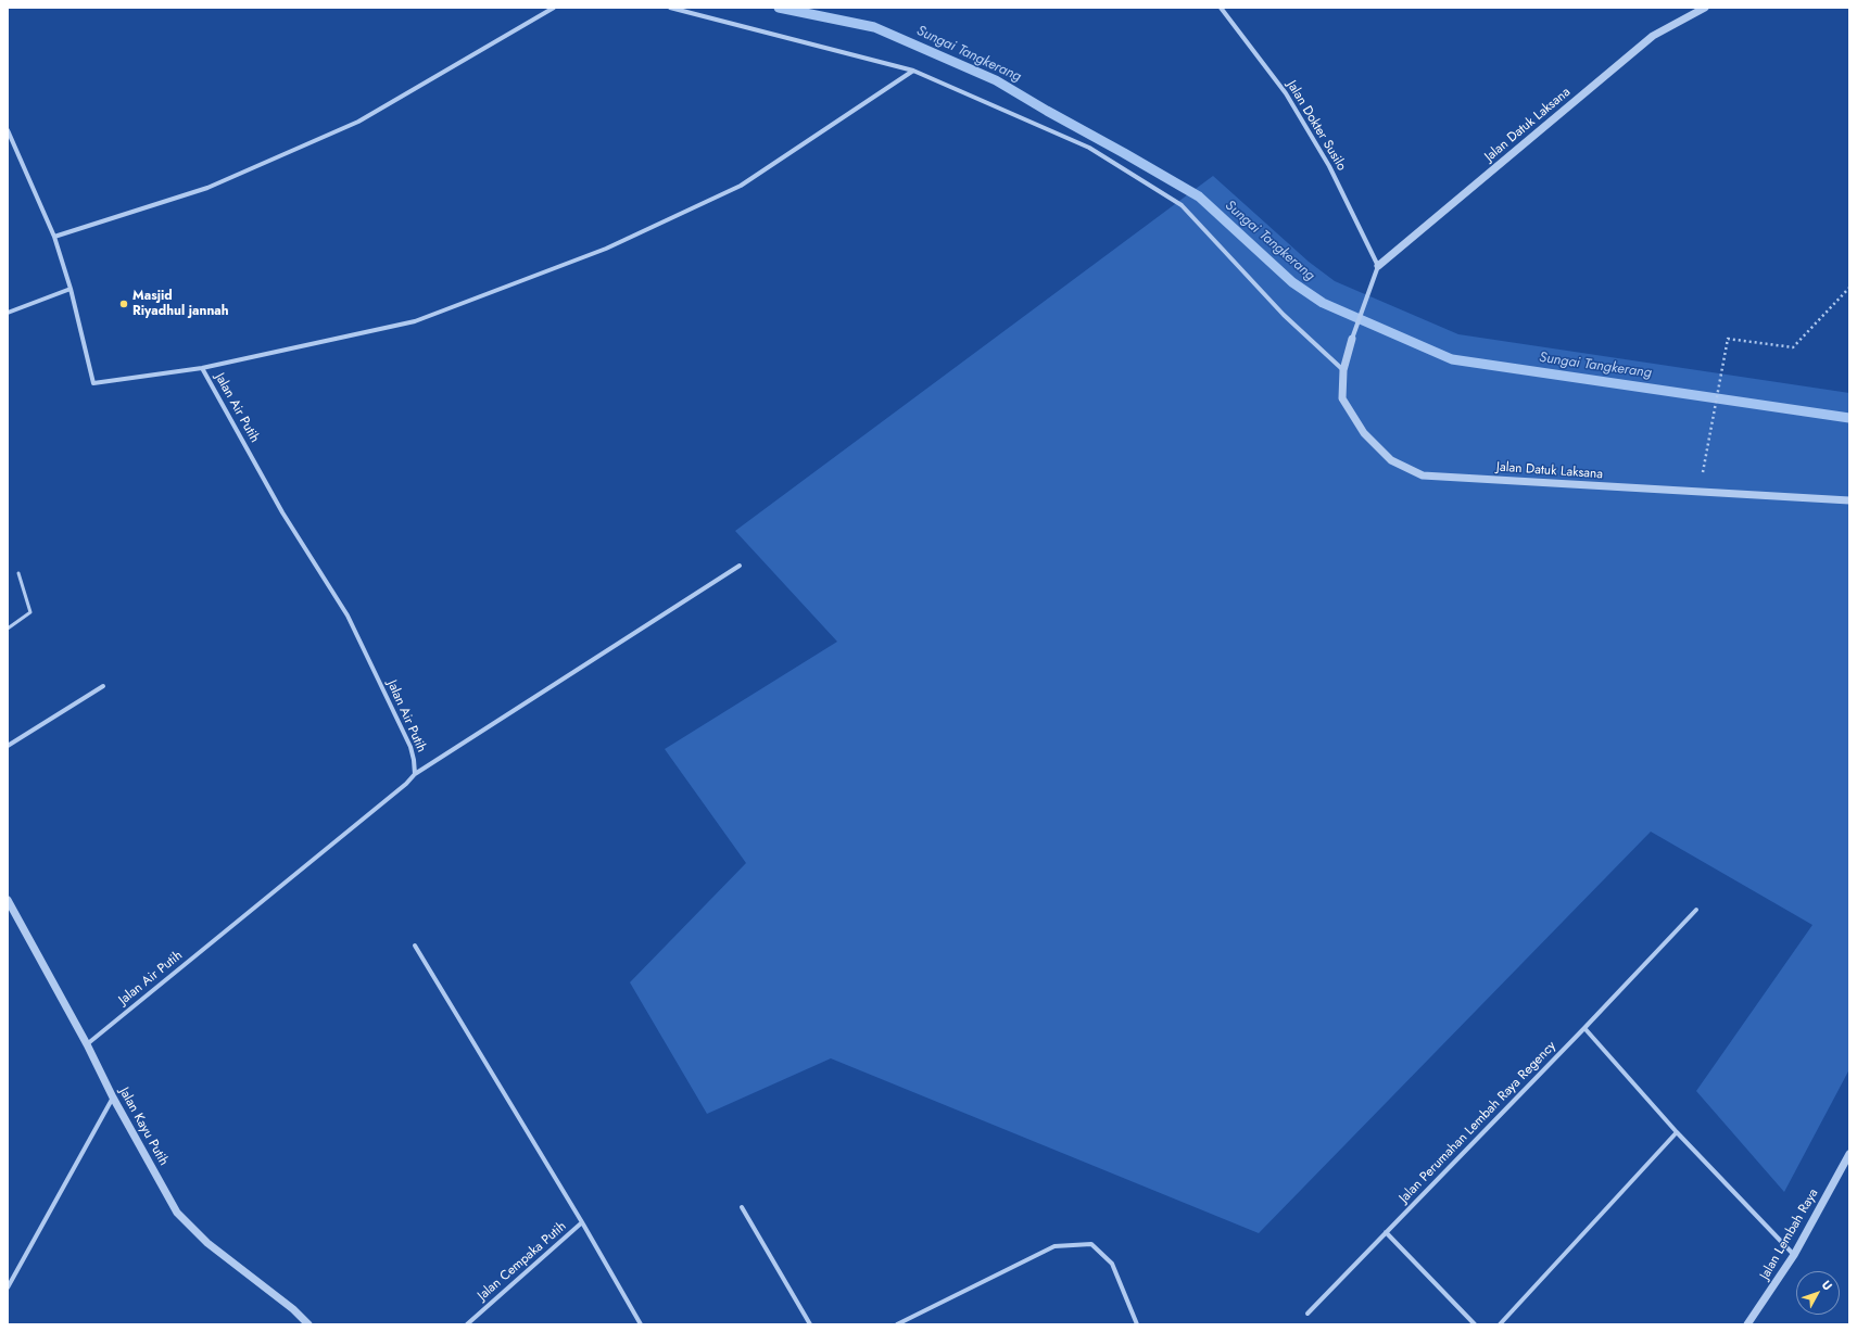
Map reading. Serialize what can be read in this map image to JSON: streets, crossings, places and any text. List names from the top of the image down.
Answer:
{
  "streets": {
    "street": [
      "Jalan Datuk Laksana",
      "Jalan Dokter Susilo",
      "Jalan Air Putih",
      "Jalan Perumahan Lembah Raya Regency",
      "Jalan Kayu Putih",
      "Jalan Lembah Raya",
      "Jalan Cempaka Putih"
    ]
  },
  "crossings": [
    ["Jalan Datuk Laksana", "Jalan Dokter Susilo"],
    ["Jalan Air Putih", "Jalan Kayu Putih"]
  ],
  "water": ["Sungai Tangkerang"],
  "places": ["Masjid Riyadhul jannah"],
  "north": "top right"
}
